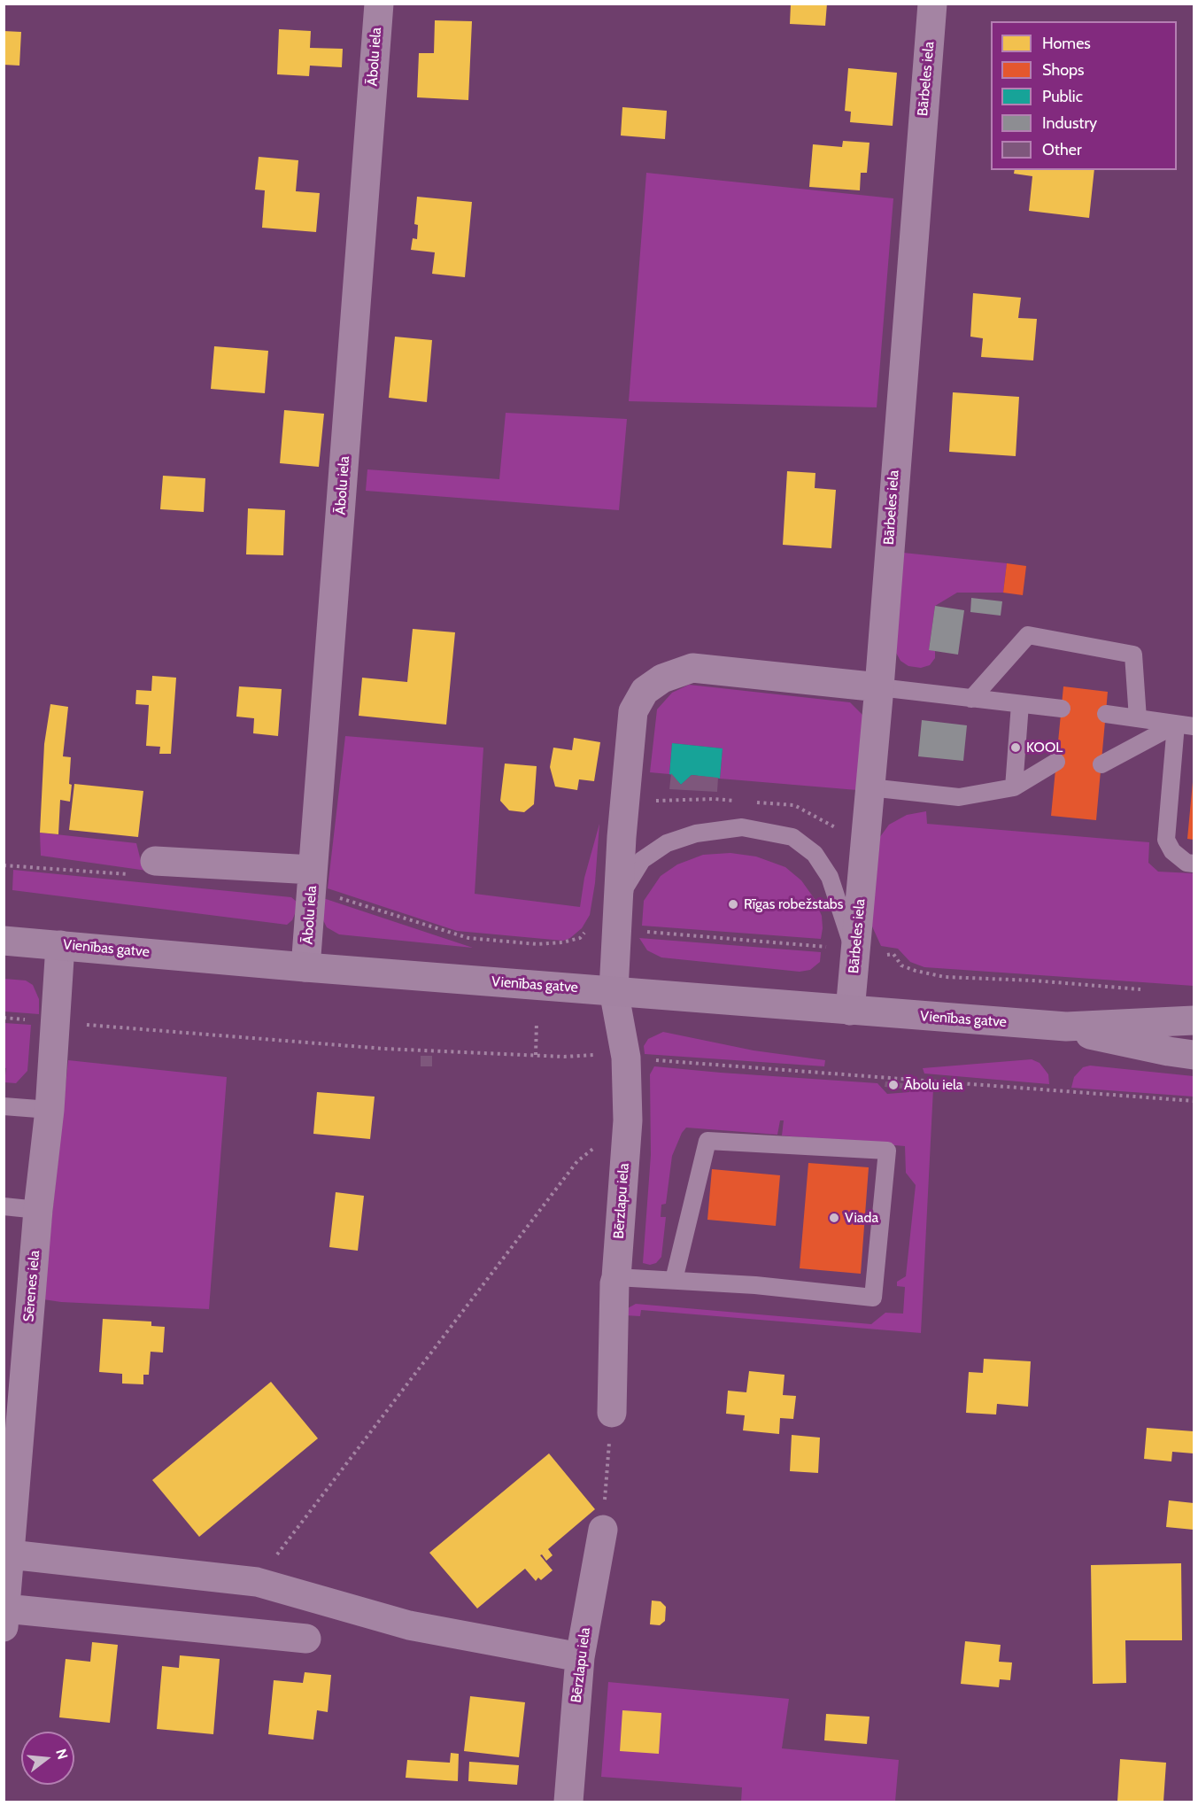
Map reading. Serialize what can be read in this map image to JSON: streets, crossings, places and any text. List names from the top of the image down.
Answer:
{
  "streets": {
    "highway": ["Vienības gatve"],
    "street": [
      "Ābolu iela",
      "Bārbeles iela",
      "Bērzlapu iela",
      "Sērenes iela"
    ]
  },
  "crossings": [
    ["Ābolu iela", "Vienības gatve"],
    ["Bārbeles iela", "Vienības gatve"],
    ["Bārbeles iela", "Bērzlapu iela"],
    ["Vienības gatve", "Bērzlapu iela"],
    ["Vienības gatve", "Sērenes iela"]
  ],
  "places": [
    "KOOL",
    "Rīgas robežstabs",
    "Ābolu iela",
    "Viada"
  ],
  "legend": [
    "Homes",
    "Shops",
    "Public",
    "Industry",
    "Other"
  ],
  "north": "right"
}
